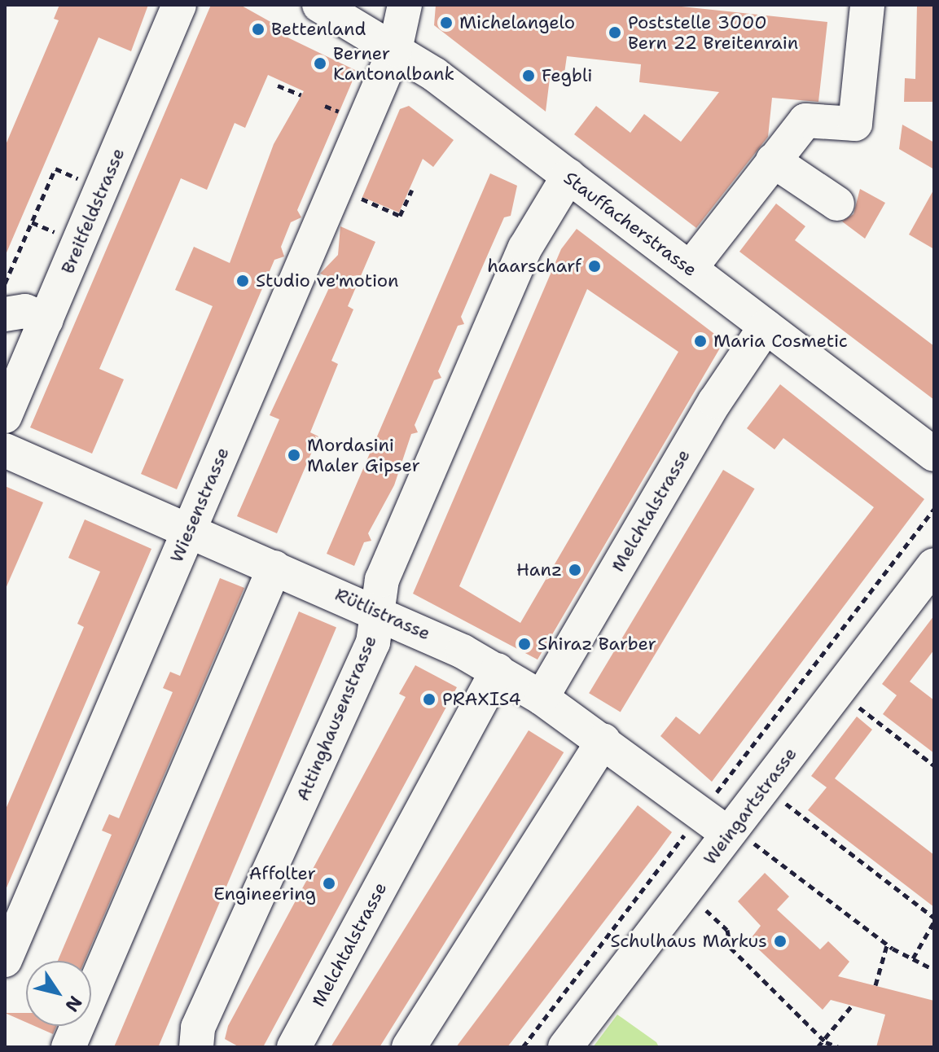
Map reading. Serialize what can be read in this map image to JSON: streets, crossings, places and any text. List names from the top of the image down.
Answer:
{
  "streets": {
    "street": [
      "Breitfeldstrasse",
      "Stauffacherstrasse",
      "Wiesenstrasse",
      "Melchtalstrasse",
      "Rütlistrasse",
      "Attinghausenstrasse",
      "Weingartstrasse"
    ]
  },
  "crossings": [
    ["Stauffacherstrasse", "Wiesenstrasse"],
    ["Stauffacherstrasse", "Melchtalstrasse"],
    ["Stauffacherstrasse", "Attinghausenstrasse"],
    ["Wiesenstrasse", "Rütlistrasse"],
    ["Melchtalstrasse", "Rütlistrasse"],
    ["Rütlistrasse", "Attinghausenstrasse"],
    ["Rütlistrasse", "Weingartstrasse"]
  ],
  "places": [
    "Michelangelo",
    "Bettenland",
    "Poststelle 3000 Bern 22 Breitenrain",
    "Berner Kantonalbank",
    "Fegbli",
    "haarscharf",
    "Studio ve'motion",
    "Maria Cosmetic",
    "Mordasini Maler Gipser",
    "Hanz",
    "Shiraz Barber",
    "PRAXIS4",
    "Affolter Engineering",
    "Schulhaus Markus"
  ],
  "north": "bottom right"
}
